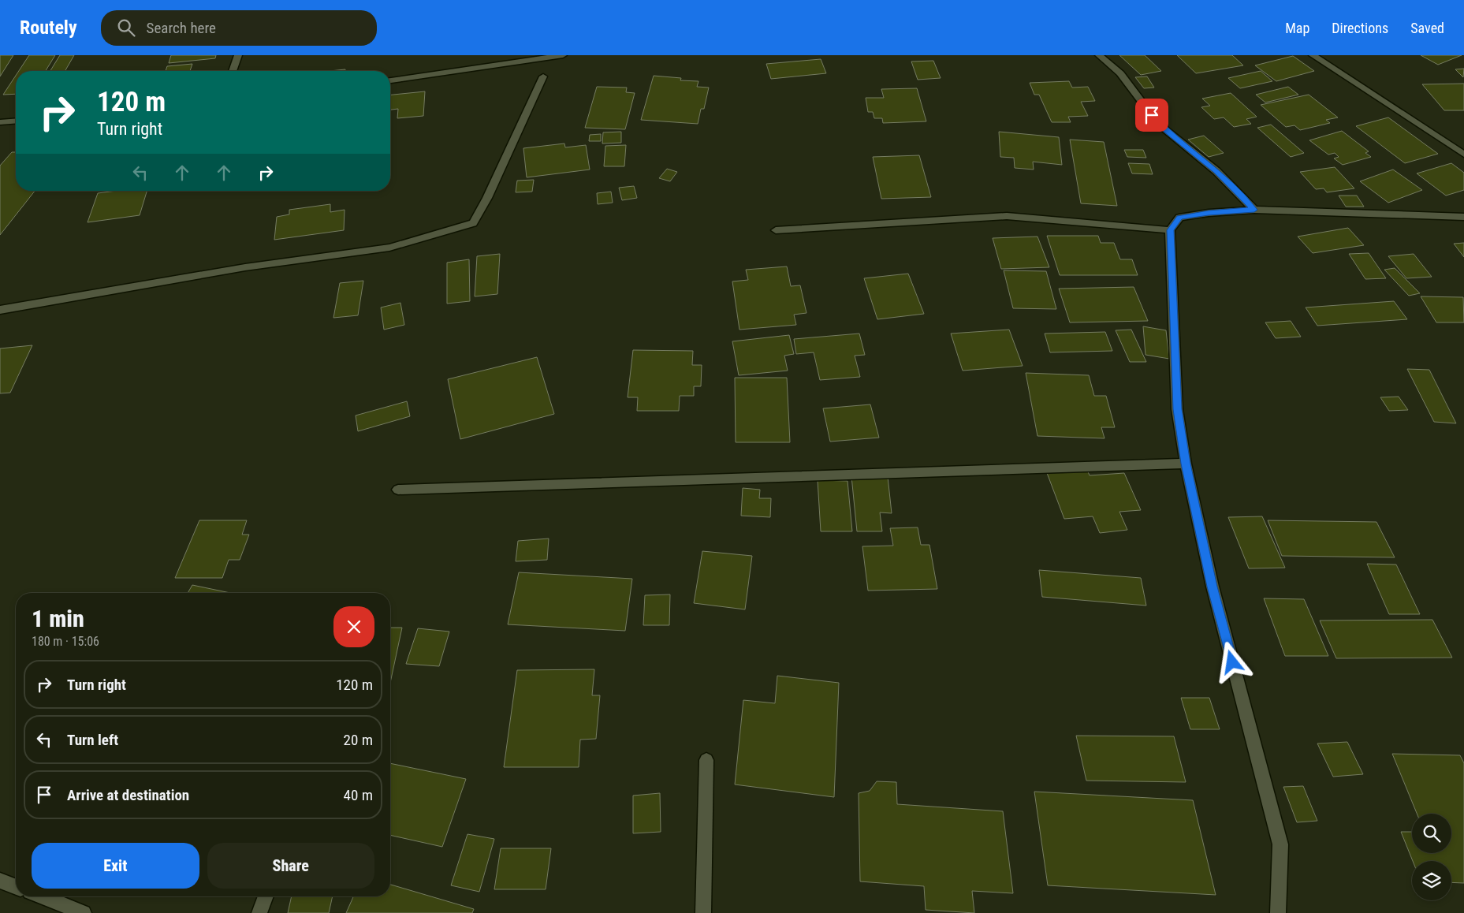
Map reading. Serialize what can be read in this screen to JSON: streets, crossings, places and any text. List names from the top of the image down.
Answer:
{
  "page": {
    "header": "Routely",
    "search": "Search here",
    "nav": ["Map", "Directions", "Saved"],
    "turn": ["120 m", "Turn right"],
    "heading": ["1 min", "180 m · 15:06"],
    "list": [
      {
        "name": "Turn right",
        "value": "120 m"
      },
      {
        "name": "Turn left",
        "value": "20 m"
      },
      {
        "name": "Arrive at destination",
        "value": "40 m"
      }
    ],
    "buttons": ["Exit", "Share"]
  }
}
